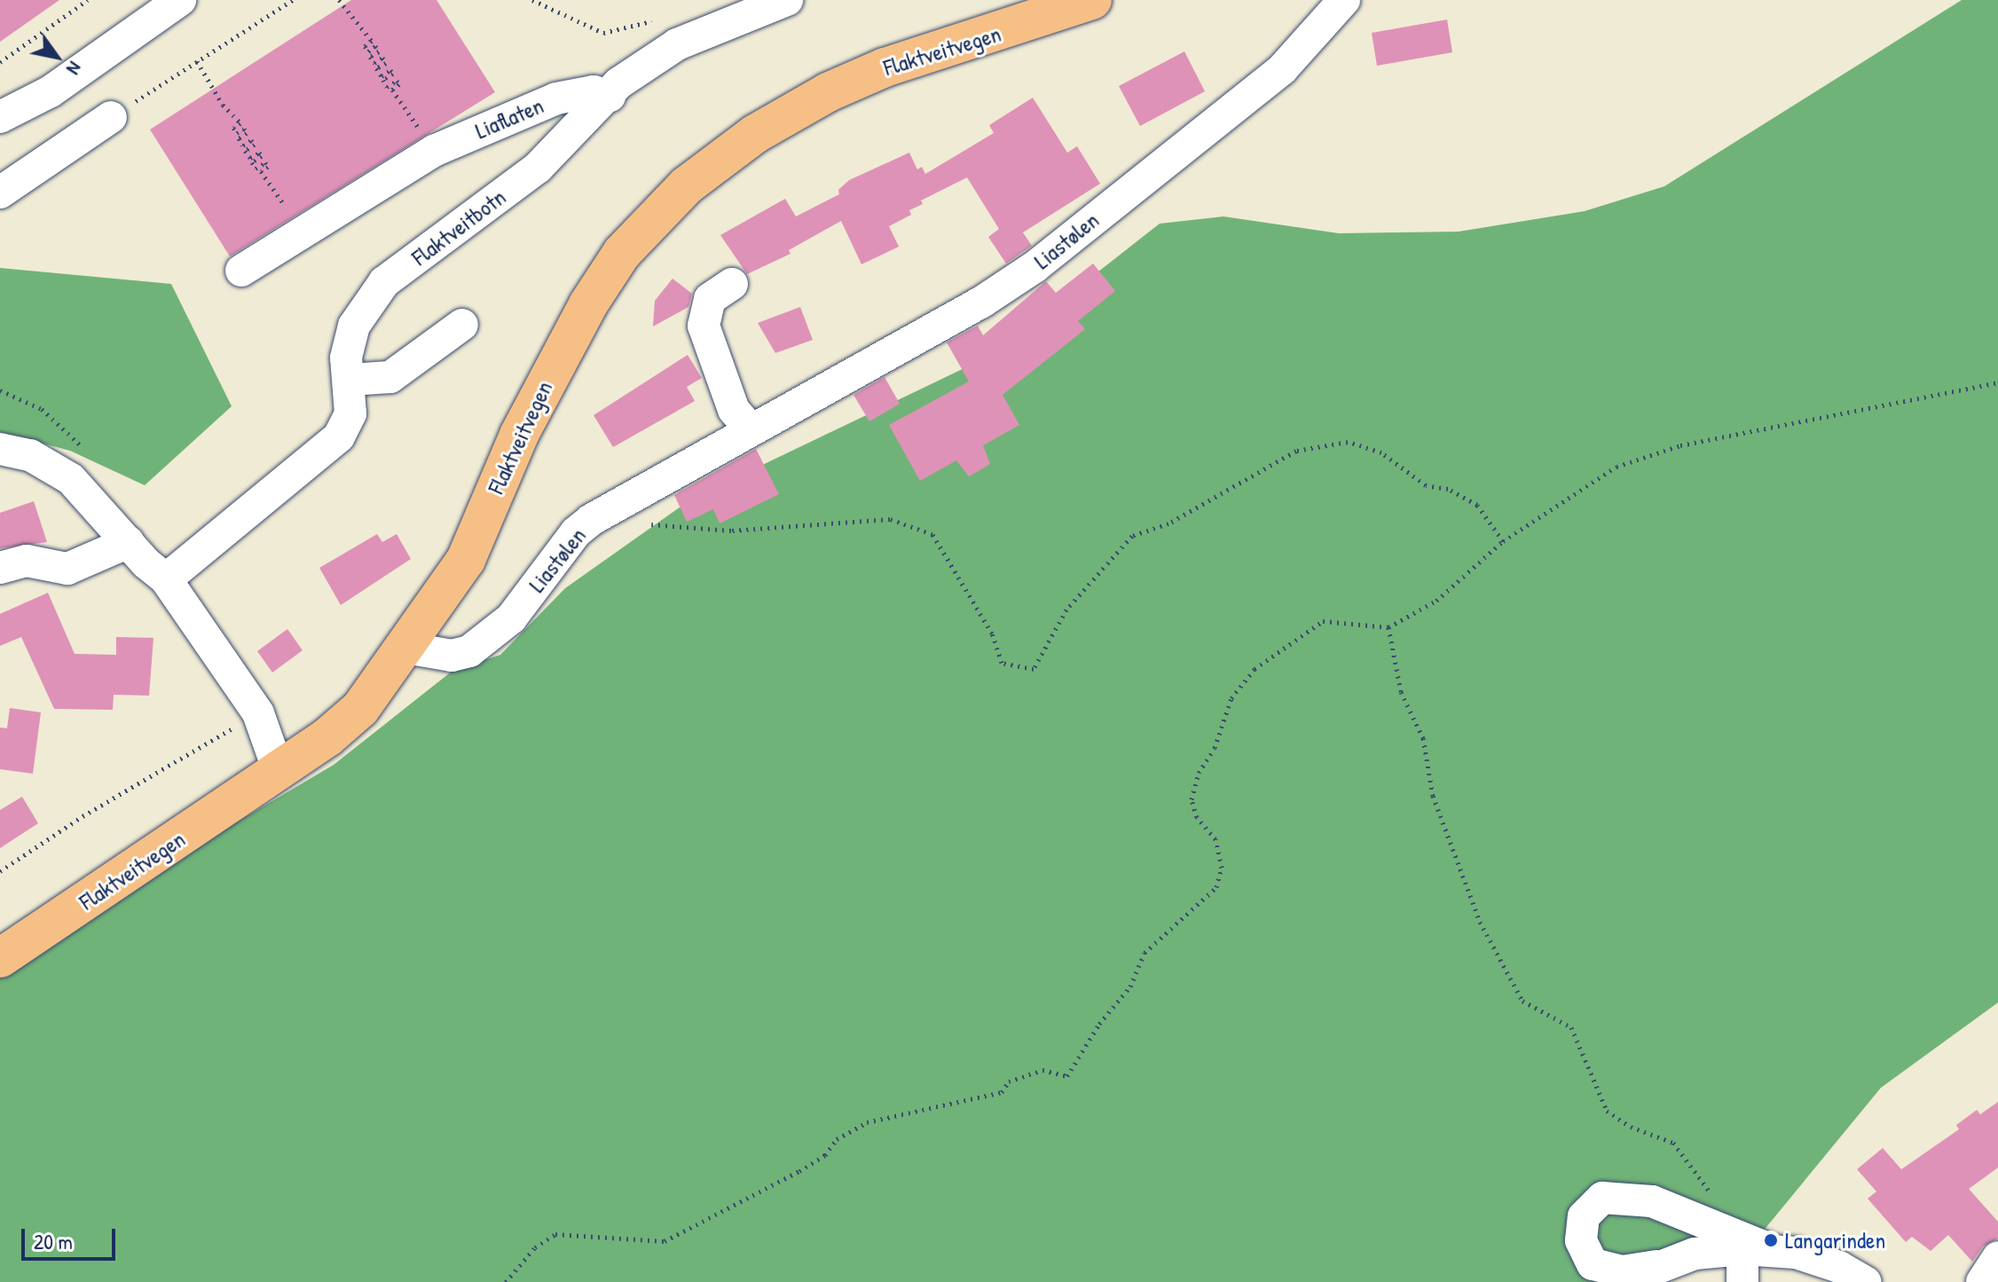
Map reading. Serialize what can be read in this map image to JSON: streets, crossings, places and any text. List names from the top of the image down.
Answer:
{
  "streets": {
    "main road": ["Flaktveitvegen"],
    "street": ["Liaflaten", "Flaktveitbotn", "Liastølen"]
  },
  "crossings": [
    ["Flaktveitvegen", "Liastølen"],
    ["Liaflaten", "Flaktveitbotn"]
  ],
  "places": ["Langarinden"],
  "scale_bar": "20 m",
  "north": "bottom right"
}
